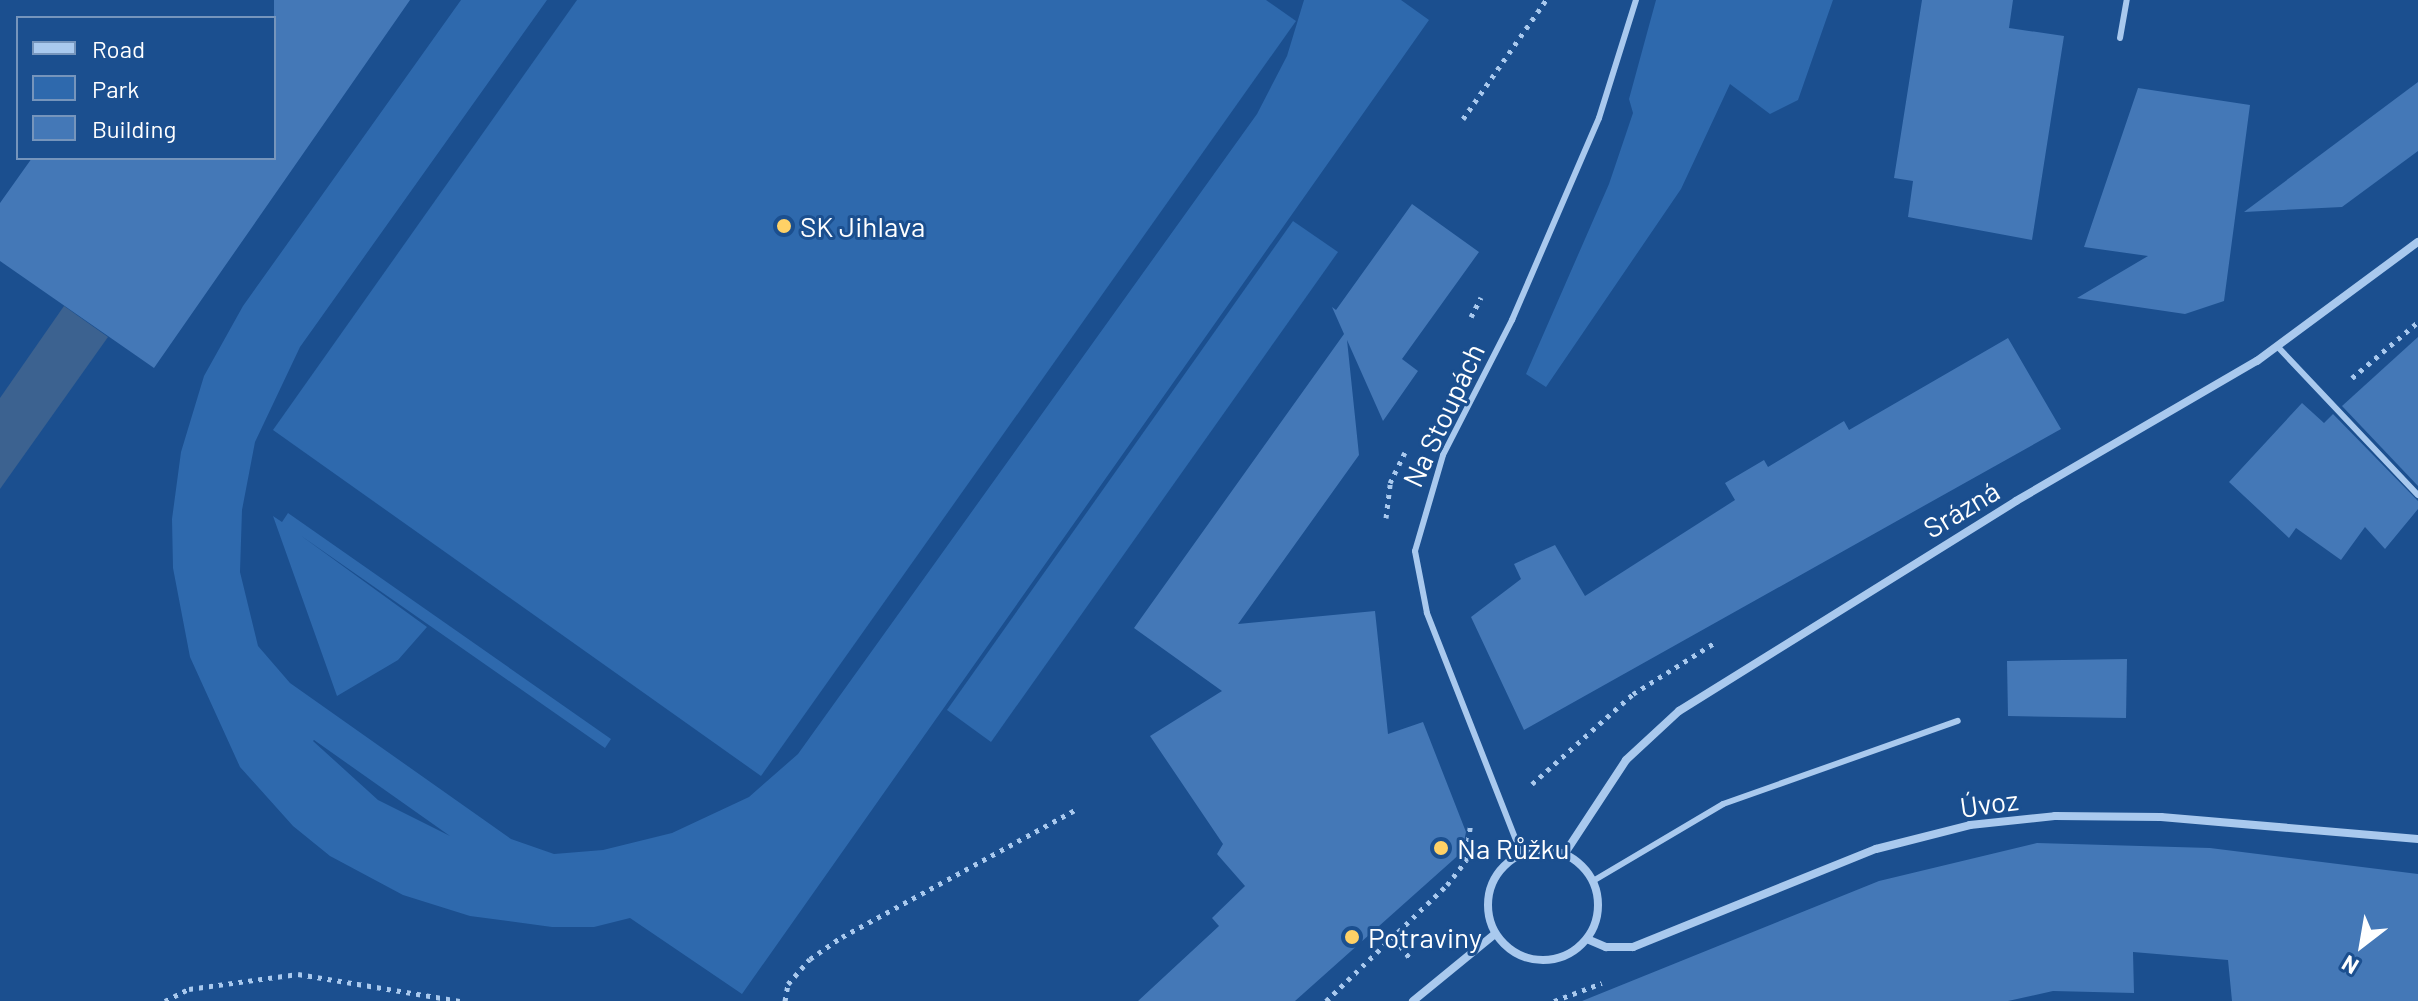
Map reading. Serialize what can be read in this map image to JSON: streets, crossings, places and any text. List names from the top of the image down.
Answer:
{
  "streets": {
    "street": ["Srázná", "Úvoz"],
    "lane": ["Na Stoupách"]
  },
  "crossings": [
    ["Na Stoupách", "Srázná"],
    ["Na Stoupách", "Úvoz"],
    ["Srázná", "Úvoz"]
  ],
  "places": ["SK Jihlava", "Na Růžku", "Potraviny"],
  "legend": ["Road", "Park", "Building"],
  "north": "bottom left"
}
